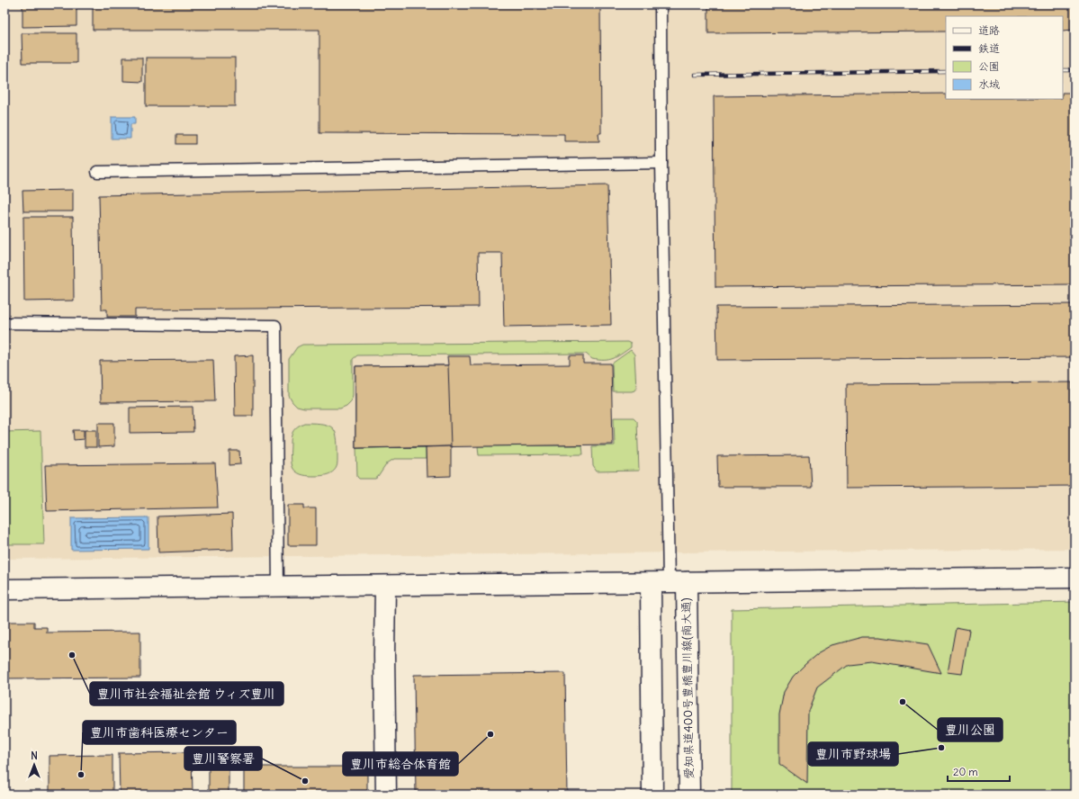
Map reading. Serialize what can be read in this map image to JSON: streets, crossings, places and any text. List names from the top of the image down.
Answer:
{
  "streets": {
    "street": ["愛知県道400号豊橋豊川線(南大通)"]
  },
  "places": [
    "豊川市社会福祉会館 ウィズ豊川",
    "豊川公園",
    "豊川市総合体育館",
    "豊川市野球場",
    "豊川市歯科医療センター",
    "豊川警察署"
  ],
  "legend": [
    "道路",
    "鉄道",
    "公園",
    "水域"
  ],
  "scale_bar": "20 m",
  "north": "top"
}
